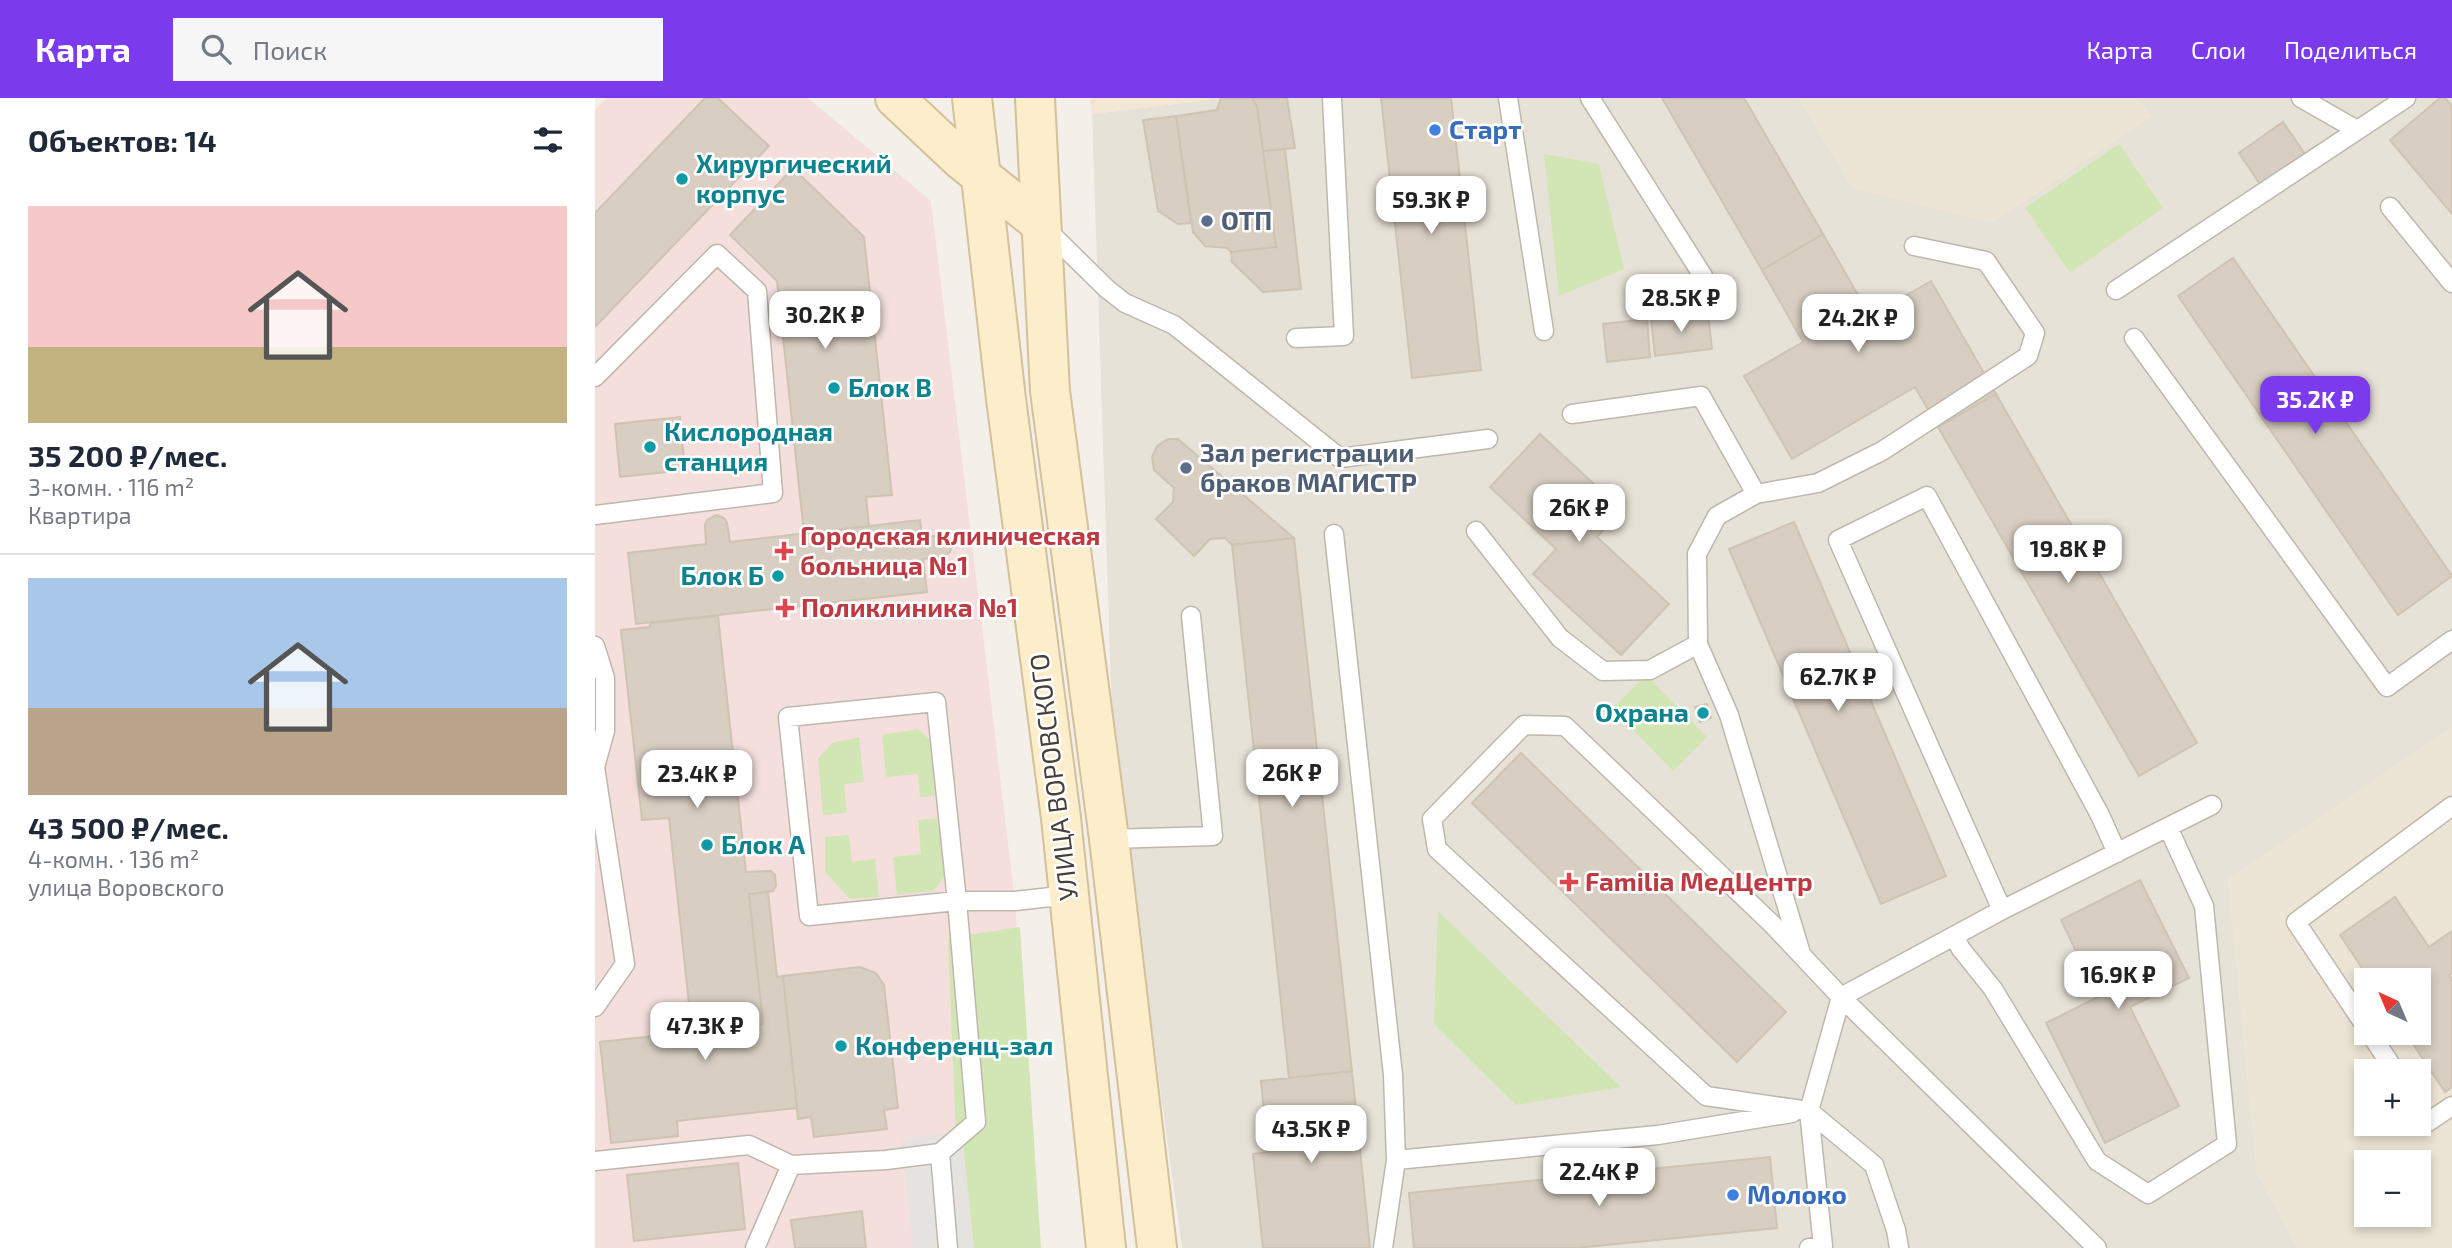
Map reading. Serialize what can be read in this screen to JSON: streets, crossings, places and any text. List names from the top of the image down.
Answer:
{
  "streets": {
    "main road": ["УЛИЦА ВОРОВСКОГО"]
  },
  "places": {
    "other": [
      "Старт",
      "Хирургический корпус",
      "ОТП",
      "Блок В",
      "Кислородная станция",
      "Зал регистрации браков МАГИСТР",
      "Блок Б",
      "Охрана",
      "Блок А",
      "Конференц-зал",
      "Молоко"
    ],
    "health": ["Городская клиническая больница №1", "Поликлиника №1", "Familia МедЦентр"]
  },
  "north": "top left",
  "page": {
    "header": "Карта",
    "search": "Поиск",
    "nav": ["Карта", "Слои", "Поделиться"],
    "heading": "Объектов: 14",
    "price": [
      "59.3K ₽",
      "28.5K ₽",
      "30.2K ₽",
      "24.2K ₽",
      "35.2K ₽",
      "26K ₽",
      "19.8K ₽",
      "62.7K ₽",
      "26K ₽",
      "23.4K ₽",
      "16.9K ₽",
      "47.3K ₽",
      "43.5K ₽",
      "22.4K ₽"
    ],
    "list": [
      {
        "name": "35 200 ₽/мес.",
        "note": "3-комн. · 116 m² · Квартира"
      },
      {
        "name": "43 500 ₽/мес.",
        "note": "4-комн. · 136 m² · улица Воровского"
      }
    ],
    "map_buttons": ["+", "−"]
  }
}
